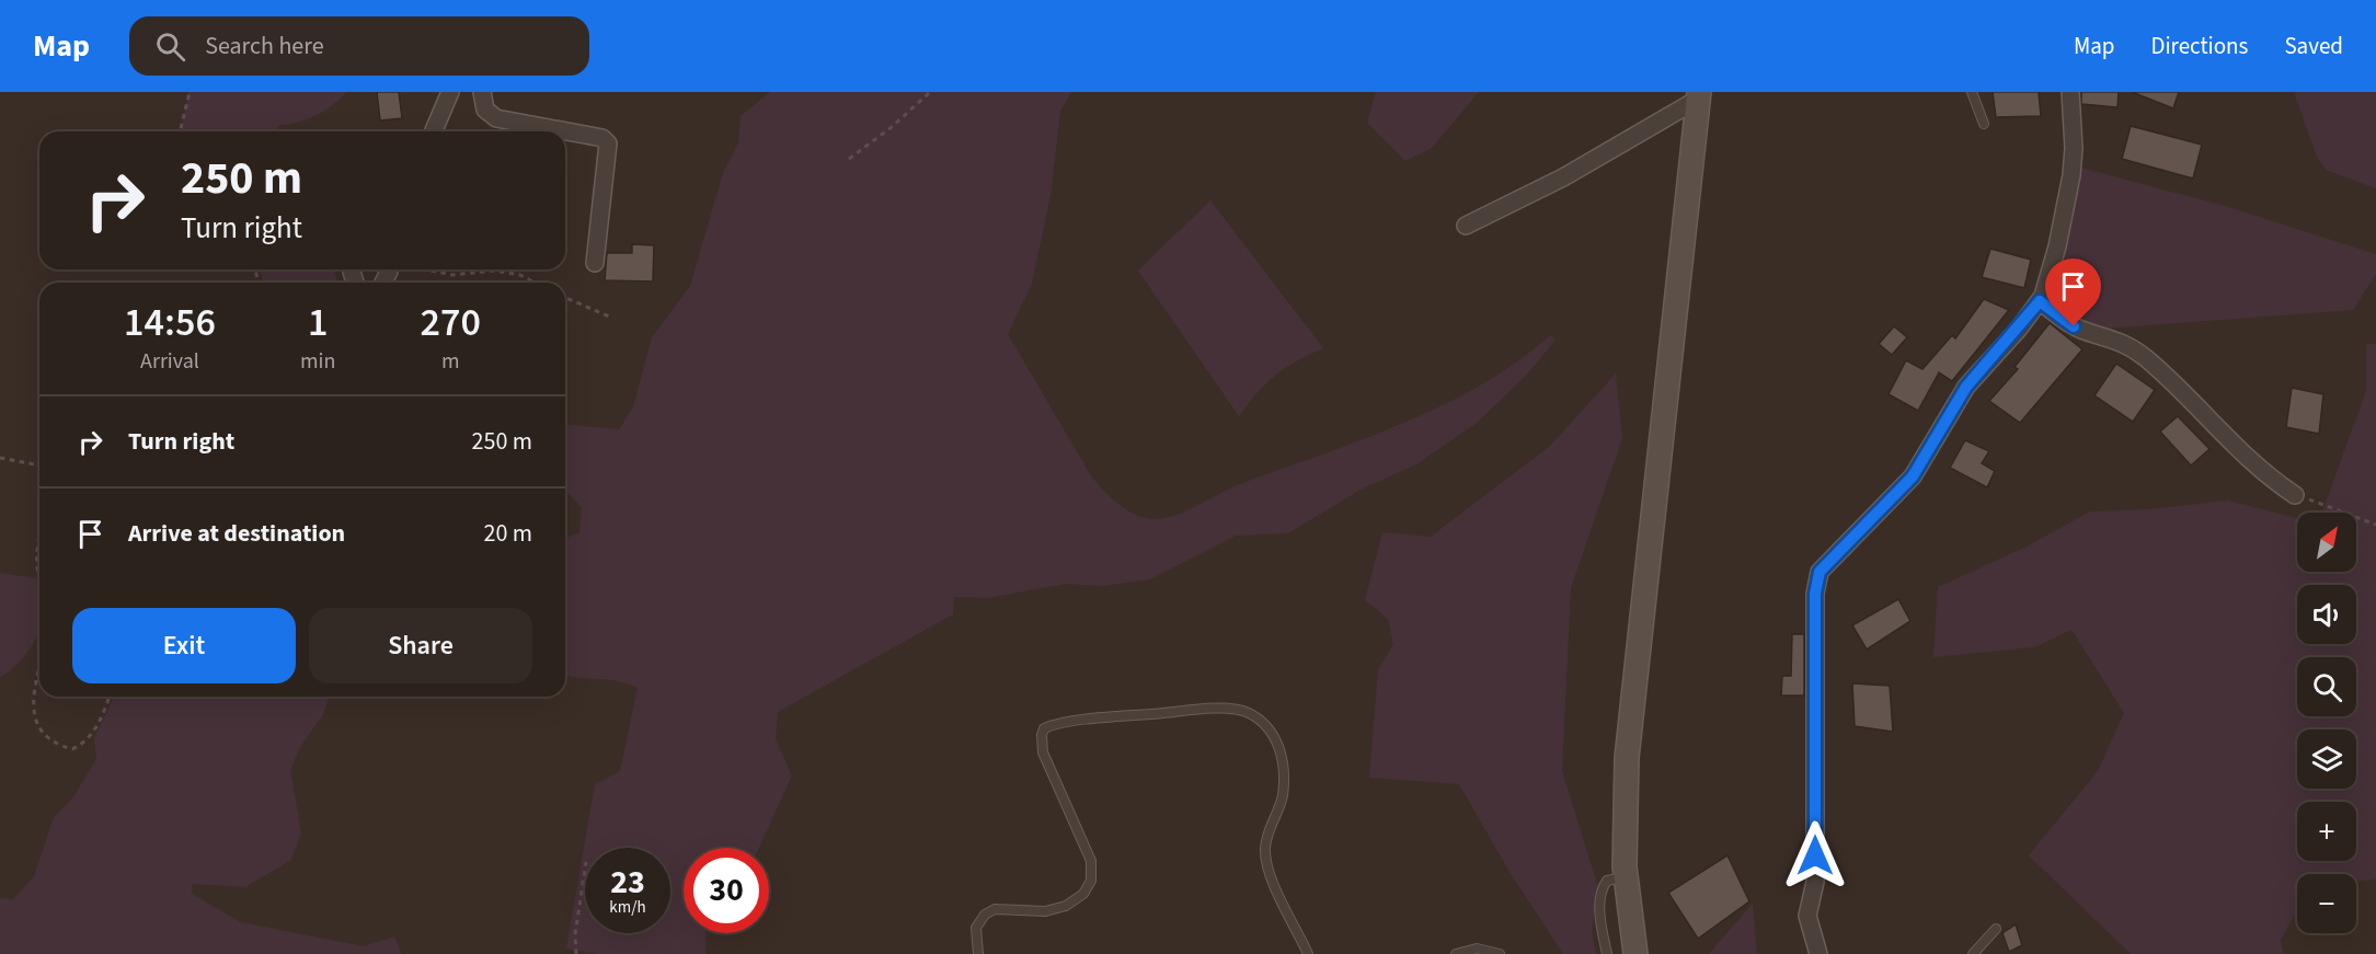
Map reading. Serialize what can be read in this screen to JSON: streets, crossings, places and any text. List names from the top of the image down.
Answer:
{
  "north": "top right",
  "page": {
    "header": "Map",
    "search": "Search here",
    "nav": ["Map", "Directions", "Saved"],
    "turn": ["250 m", "Turn right"],
    "eta": [
      "14:56",
      "Arrival",
      "1",
      "min",
      "270",
      "m"
    ],
    "list": [
      {
        "name": "Turn right",
        "value": "250 m"
      },
      {
        "name": "Arrive at destination",
        "value": "20 m"
      }
    ],
    "map_buttons": ["+", "−"],
    "buttons": ["Exit", "Share"],
    "speed": "23 km/h",
    "limit": "30"
  }
}
